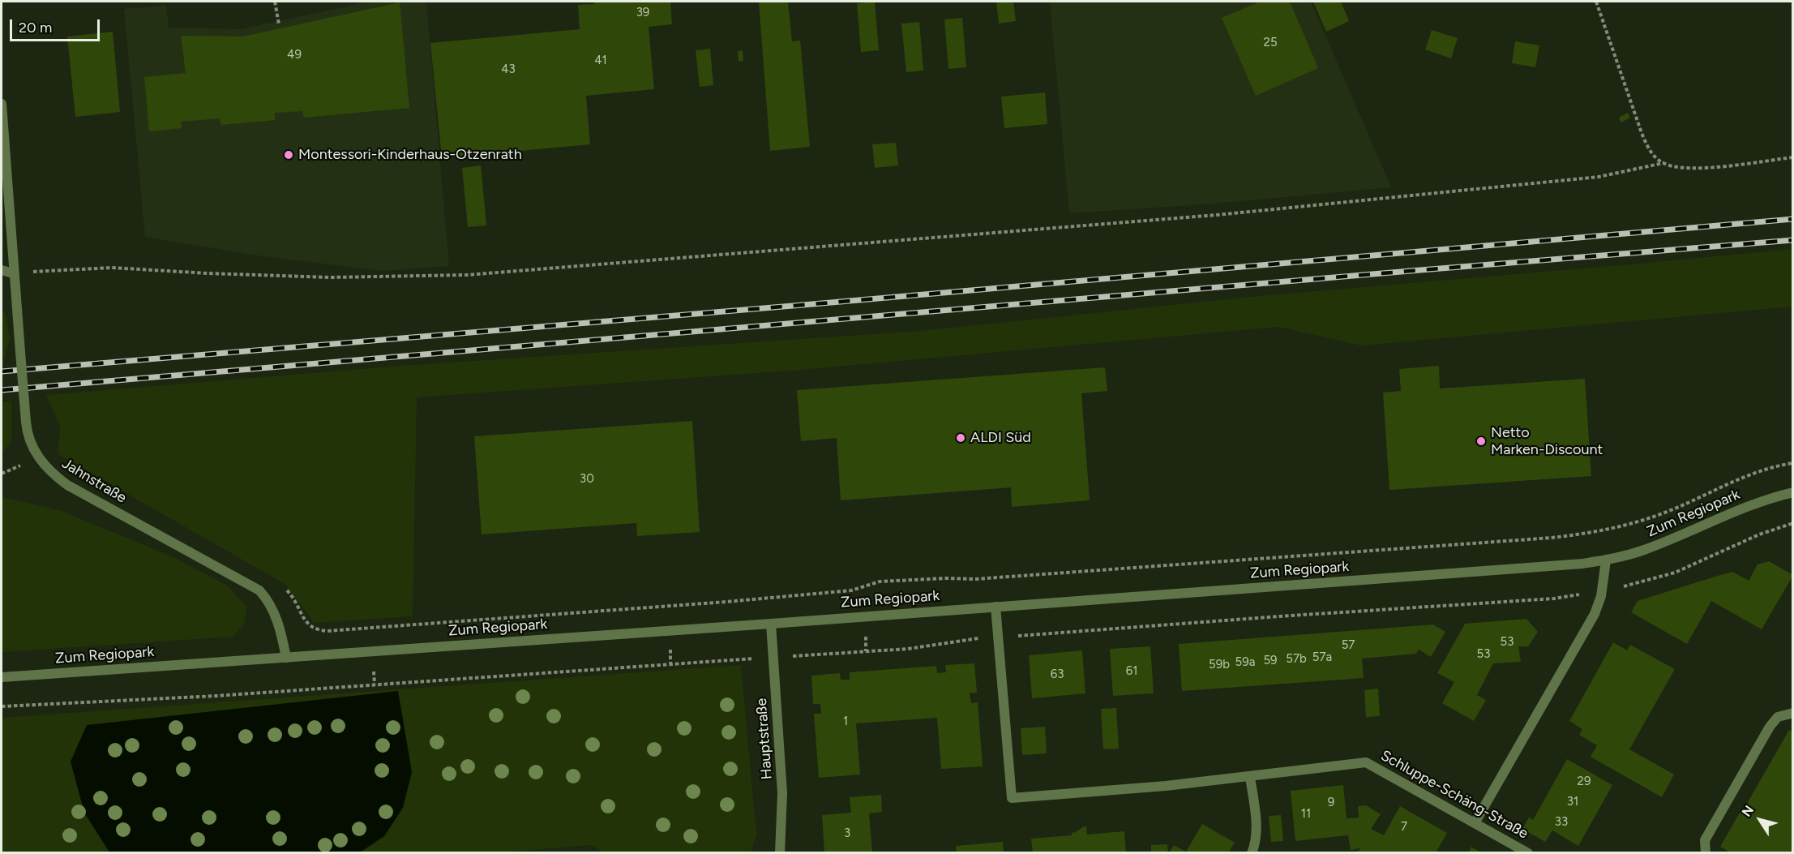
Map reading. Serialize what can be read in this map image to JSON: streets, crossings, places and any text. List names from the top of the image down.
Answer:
{
  "streets": {
    "street": [
      "Jahnstraße",
      "Zum Regiopark",
      "Hauptstraße",
      "Schluppe-Schäng-Straße"
    ]
  },
  "crossings": [
    ["Jahnstraße", "Zum Regiopark"],
    ["Zum Regiopark", "Hauptstraße"]
  ],
  "places": ["Montessori-Kinderhaus-Otzenrath", "ALDI Süd", "Netto Marken-Discount"],
  "house_numbers": [
    "39",
    "25",
    "49",
    "41",
    "43",
    "30",
    "53",
    "57",
    "53",
    "57a",
    "57b",
    "59",
    "59a",
    "59b",
    "61",
    "63",
    "1",
    "29",
    "31",
    "9",
    "11",
    "33",
    "7",
    "3"
  ],
  "scale_bar": "20 m",
  "north": "top left"
}
